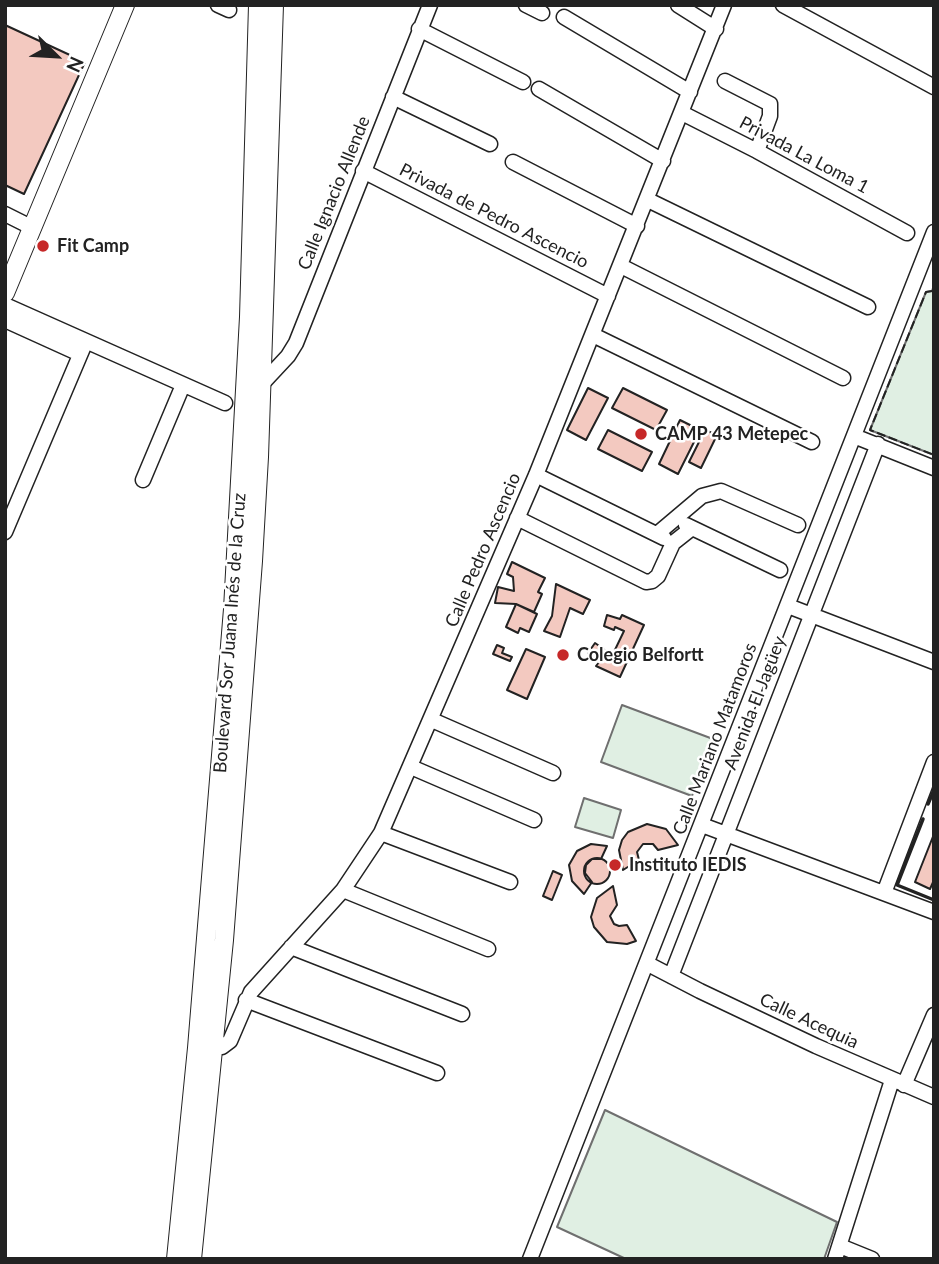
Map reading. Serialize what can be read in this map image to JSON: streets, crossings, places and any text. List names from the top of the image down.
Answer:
{
  "streets": {
    "main road": ["Boulevard Sor Juana Inés de la Cruz"],
    "street": [
      "Privada La Loma 1",
      "Calle Ignacio Allende",
      "Privada de Pedro Ascencio",
      "Calle Pedro Ascencio",
      "Avenida El Jagüey",
      "Calle Mariano Matamoros",
      "Calle Acequia"
    ]
  },
  "crossings": [
    ["Privada La Loma 1", "Calle Pedro Ascencio"],
    ["Calle Ignacio Allende", "Privada de Pedro Ascencio"],
    ["Calle Ignacio Allende", "Boulevard Sor Juana Inés de la Cruz"],
    ["Privada de Pedro Ascencio", "Calle Pedro Ascencio"],
    ["Calle Pedro Ascencio", "Boulevard Sor Juana Inés de la Cruz"],
    ["Avenida El Jagüey", "Calle Acequia"],
    ["Calle Mariano Matamoros", "Calle Acequia"]
  ],
  "places": [
    "Fit Camp",
    "CAMP 43 Metepec",
    "Colegio Belfortt",
    "Instituto IEDIS"
  ],
  "north": "bottom right"
}
